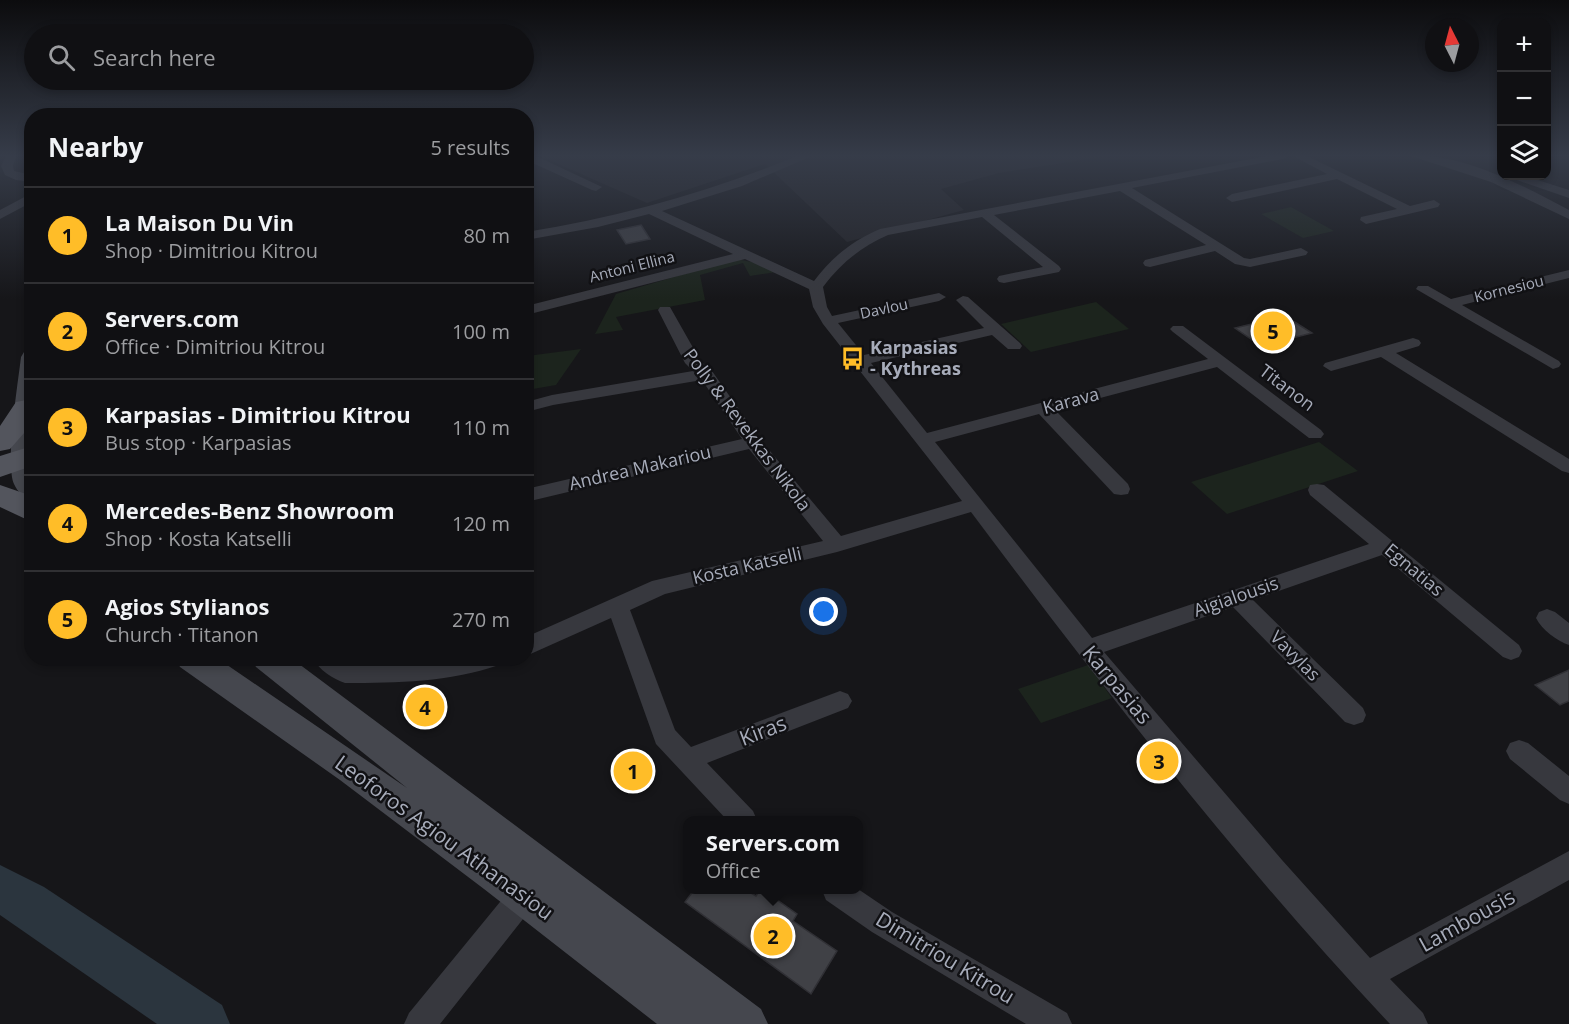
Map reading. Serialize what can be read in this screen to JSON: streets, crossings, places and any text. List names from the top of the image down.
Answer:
{
  "streets": {
    "main road": ["Leoforos Agiou Athanasiou"],
    "street": [
      "Antoni Ellina",
      "Kornesiou",
      "Davlou",
      "Titanon",
      "Karava",
      "Polly & Revekkas Nikola",
      "Andrea Makariou",
      "Kosta Katselli",
      "Egnatias",
      "Aigialousis",
      "Vavylas",
      "Karpasias",
      "Kiras",
      "Lambousis",
      "Dimitriou Kitrou"
    ]
  },
  "crossings": [
    ["Davlou", "Karpasias"],
    ["Titanon", "Karava"],
    ["Karava", "Karpasias"],
    ["Polly & Revekkas Nikola", "Andrea Makariou"],
    ["Polly & Revekkas Nikola", "Kosta Katselli"],
    ["Kosta Katselli", "Karpasias"],
    ["Egnatias", "Aigialousis"],
    ["Aigialousis", "Vavylas"],
    ["Aigialousis", "Karpasias"],
    ["Karpasias", "Lambousis"]
  ],
  "places": {
    "bus stop": ["Karpasias - Kythreas"]
  },
  "north": "top",
  "page": {
    "map_buttons": ["+", "−"],
    "search": "Search here",
    "heading": ["Nearby", "5 results"],
    "list": [
      {
        "mark": "1",
        "name": "La Maison Du Vin",
        "note": "Shop · Dimitriou Kitrou",
        "value": "80 m"
      },
      {
        "mark": "2",
        "name": "Servers.com",
        "note": "Office · Dimitriou Kitrou",
        "value": "100 m"
      },
      {
        "mark": "3",
        "name": "Karpasias - Dimitriou Kitrou",
        "note": "Bus stop · Karpasias",
        "value": "110 m"
      },
      {
        "mark": "4",
        "name": "Mercedes-Benz Showroom",
        "note": "Shop · Kosta Katselli",
        "value": "120 m"
      },
      {
        "mark": "5",
        "name": "Agios Stylianos",
        "note": "Church · Titanon",
        "value": "270 m"
      }
    ],
    "pins": [
      "5",
      "4",
      "3",
      "1",
      "2"
    ],
    "popup": ["Servers.com", "Office"]
  }
}
